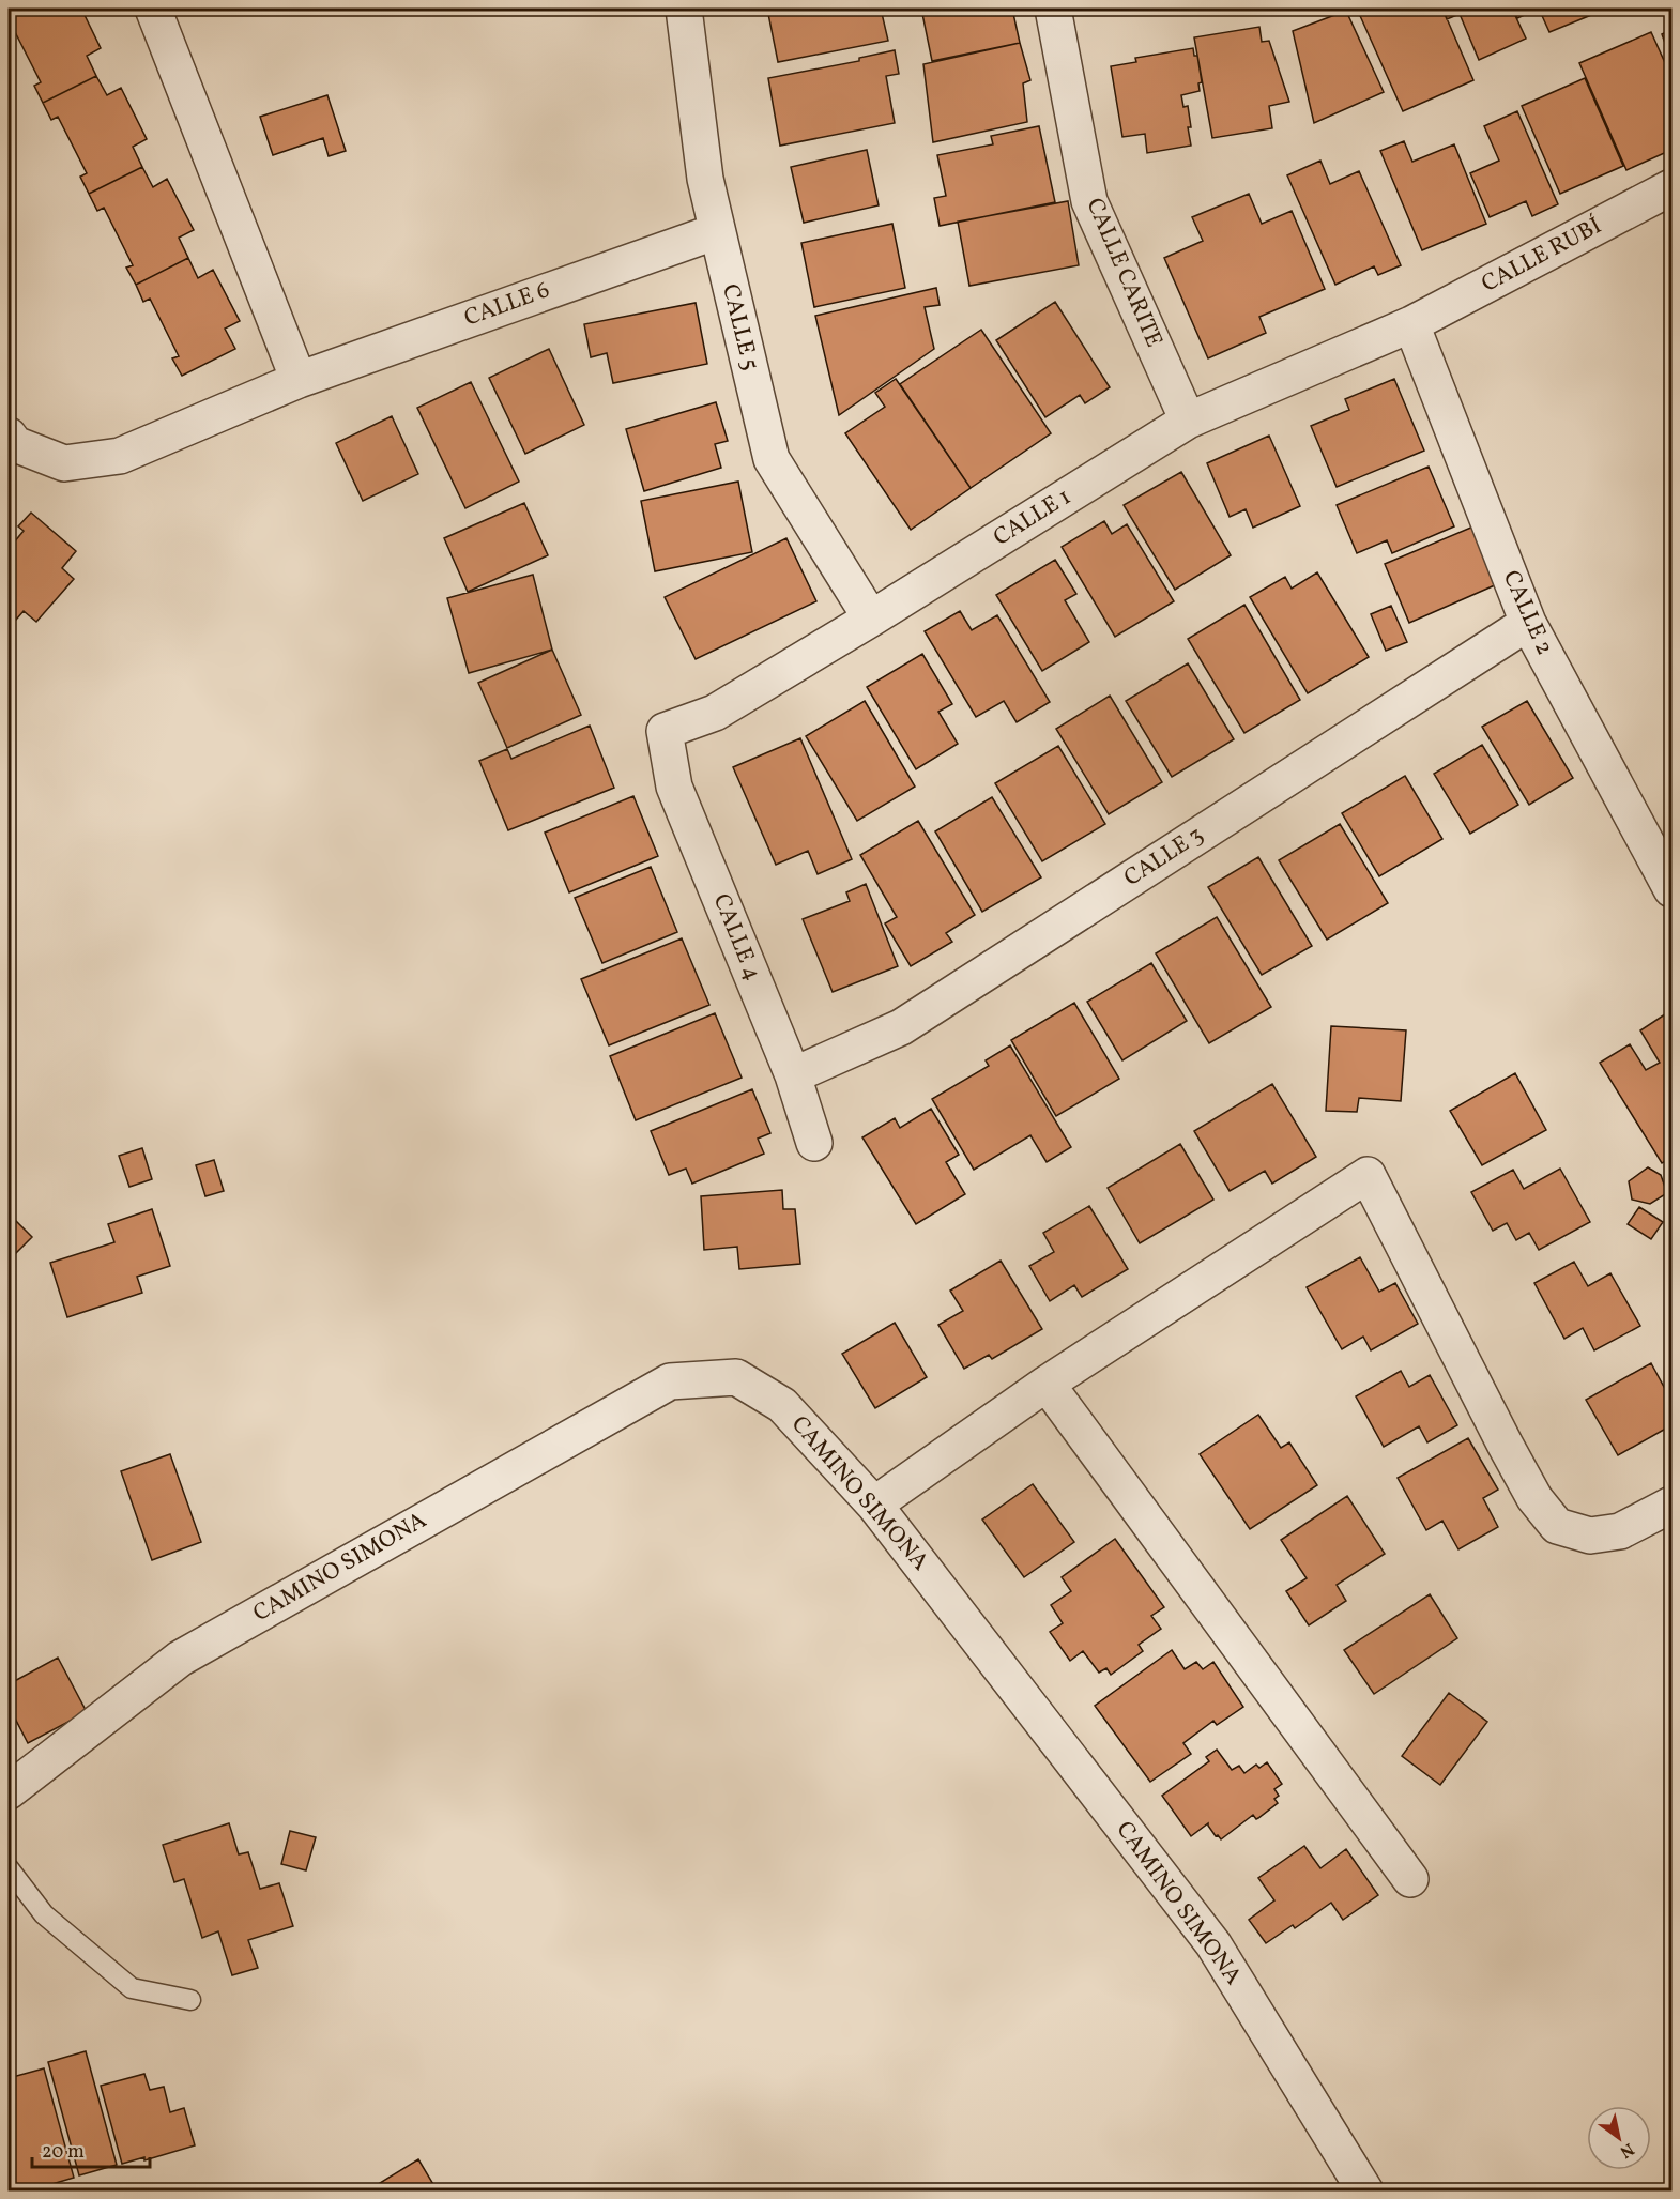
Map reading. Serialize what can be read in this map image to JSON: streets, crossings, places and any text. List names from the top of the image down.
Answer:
{
  "streets": {
    "street": [
      "CALLE RUBÍ",
      "CALLE CARITE",
      "CALLE 6",
      "CALLE 5",
      "CALLE 1",
      "CALLE 2",
      "CALLE 3",
      "CALLE 4",
      "CAMINO SIMONA"
    ]
  },
  "crossings": [
    ["CALLE RUBÍ", "CALLE 1"],
    ["CALLE RUBÍ", "CALLE 2"],
    ["CALLE CARITE", "CALLE 1"],
    ["CALLE 6", "CALLE 5"],
    ["CALLE 5", "CALLE 1"],
    ["CALLE 1", "CALLE 2"],
    ["CALLE 1", "CALLE 4"],
    ["CALLE 2", "CALLE 3"],
    ["CALLE 3", "CALLE 4"]
  ],
  "scale_bar": "20 m",
  "north": "bottom right"
}
